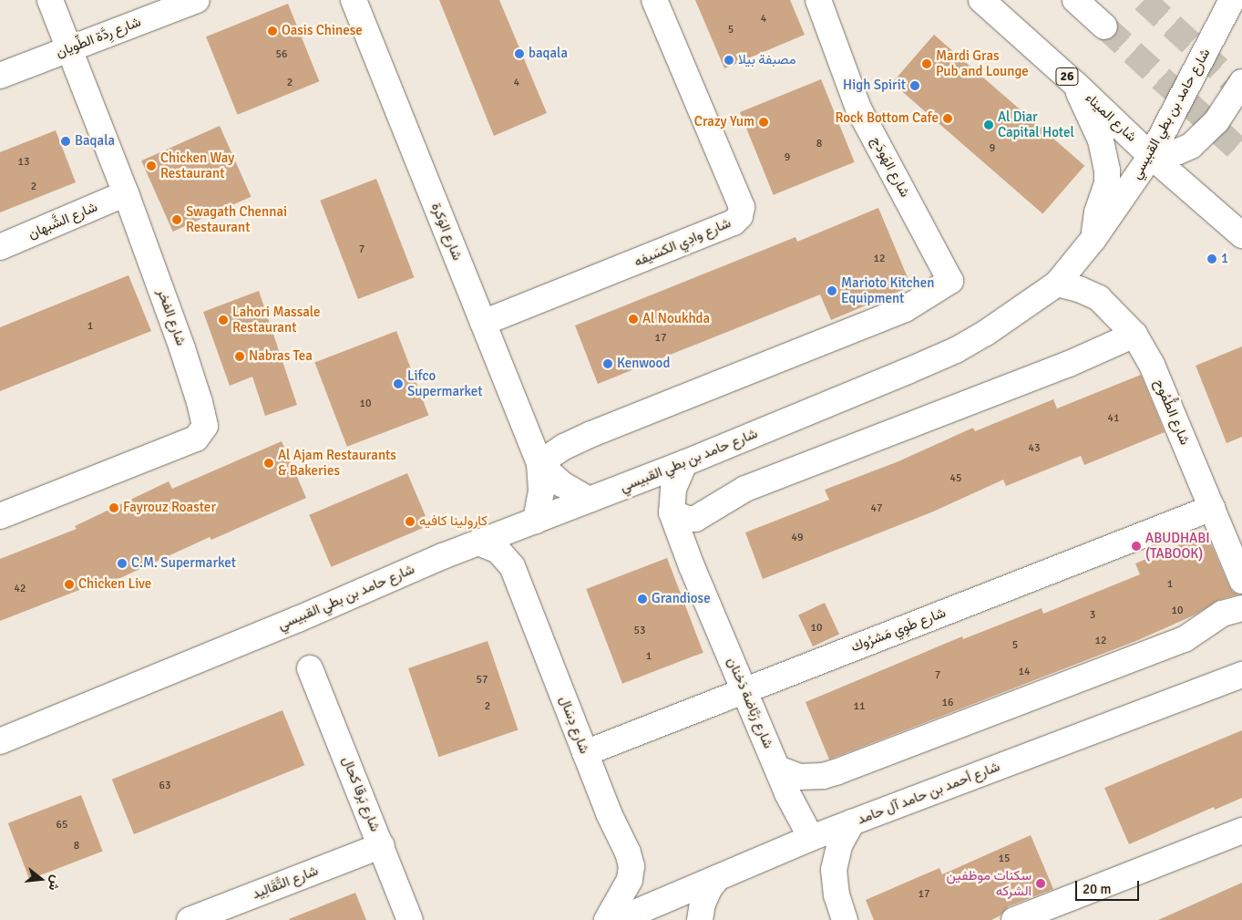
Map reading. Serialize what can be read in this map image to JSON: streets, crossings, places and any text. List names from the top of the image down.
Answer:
{
  "streets": {
    "main road": [
      "شارع رِدَّة الطِّويان",
      "26",
      "شارع حامد بن بطي القبيسي",
      "شارع الميناء",
      "شارع الهَودَج",
      "شارع الشَّبهان",
      "شارع الوَكرة",
      "شارع وادِي الكسَيفه",
      "شارع الفخر",
      "شارع الطُّمُوح",
      "شارع طَوِي مَشرُوك",
      "شارع رَبَّاضة دَخنان",
      "شارع دِسَال",
      "شارع أحمد بن حامد آل حامد",
      "شارع بَرقا كحال",
      "شارع التَّقَالِيد"
    ]
  },
  "crossings": [
    ["شارع رِدَّة الطِّويان", "شارع الفخر"],
    ["شارع حامد بن بطي القبيسي", "شارع الميناء"],
    ["شارع حامد بن بطي القبيسي", "شارع الوَكرة"],
    ["شارع حامد بن بطي القبيسي", "شارع الطُّمُوح"],
    ["شارع حامد بن بطي القبيسي", "شارع رَبَّاضة دَخنان"],
    ["شارع حامد بن بطي القبيسي", "شارع دِسَال"],
    ["شارع الهَودَج", "شارع الوَكرة"],
    ["شارع الشَّبهان", "شارع الفخر"],
    ["شارع الوَكرة", "شارع وادِي الكسَيفه"],
    ["شارع الطُّمُوح", "شارع طَوِي مَشرُوك"],
    ["شارع طَوِي مَشرُوك", "شارع رَبَّاضة دَخنان"],
    ["شارع طَوِي مَشرُوك", "شارع دِسَال"],
    ["شارع رَبَّاضة دَخنان", "شارع أحمد بن حامد آل حامد"],
    ["شارع بَرقا كحال", "شارع التَّقَالِيد"]
  ],
  "places": [
    "Oasis Chinese",
    "baqala",
    "مصبفة بيلا",
    "Mardi Gras Pub and Lounge",
    "High Spirit",
    "Rock Bottom Cafe",
    "Crazy Yum",
    "Al Diar Capital Hotel",
    "Baqala",
    "Chicken Way Restaurant",
    "Swagath Chennai Restaurant",
    "1",
    "Marioto Kitchen Equipment",
    "Al Noukhda",
    "Lahori Massale Restaurant",
    "Nabras Tea",
    "Kenwood",
    "Lifco Supermarket",
    "Al Ajam Restaurants & Bakeries",
    "Fayrouz Roaster",
    "كارولينا كافيه",
    "ABUDHABI (TABOOK)",
    "C.M. Supermarket",
    "Chicken Live",
    "Grandiose",
    "سكنات موظفين الشركه"
  ],
  "house_numbers": [
    "4",
    "5",
    "56",
    "2",
    "4",
    "8",
    "9",
    "9",
    "13",
    "2",
    "7",
    "12",
    "1",
    "17",
    "10",
    "41",
    "43",
    "45",
    "47",
    "49",
    "1",
    "42",
    "10",
    "3",
    "10",
    "53",
    "12",
    "5",
    "1",
    "14",
    "7",
    "57",
    "16",
    "2",
    "11",
    "63",
    "65",
    "8",
    "15",
    "17"
  ],
  "scale_bar": "20 m",
  "north": "right"
}
